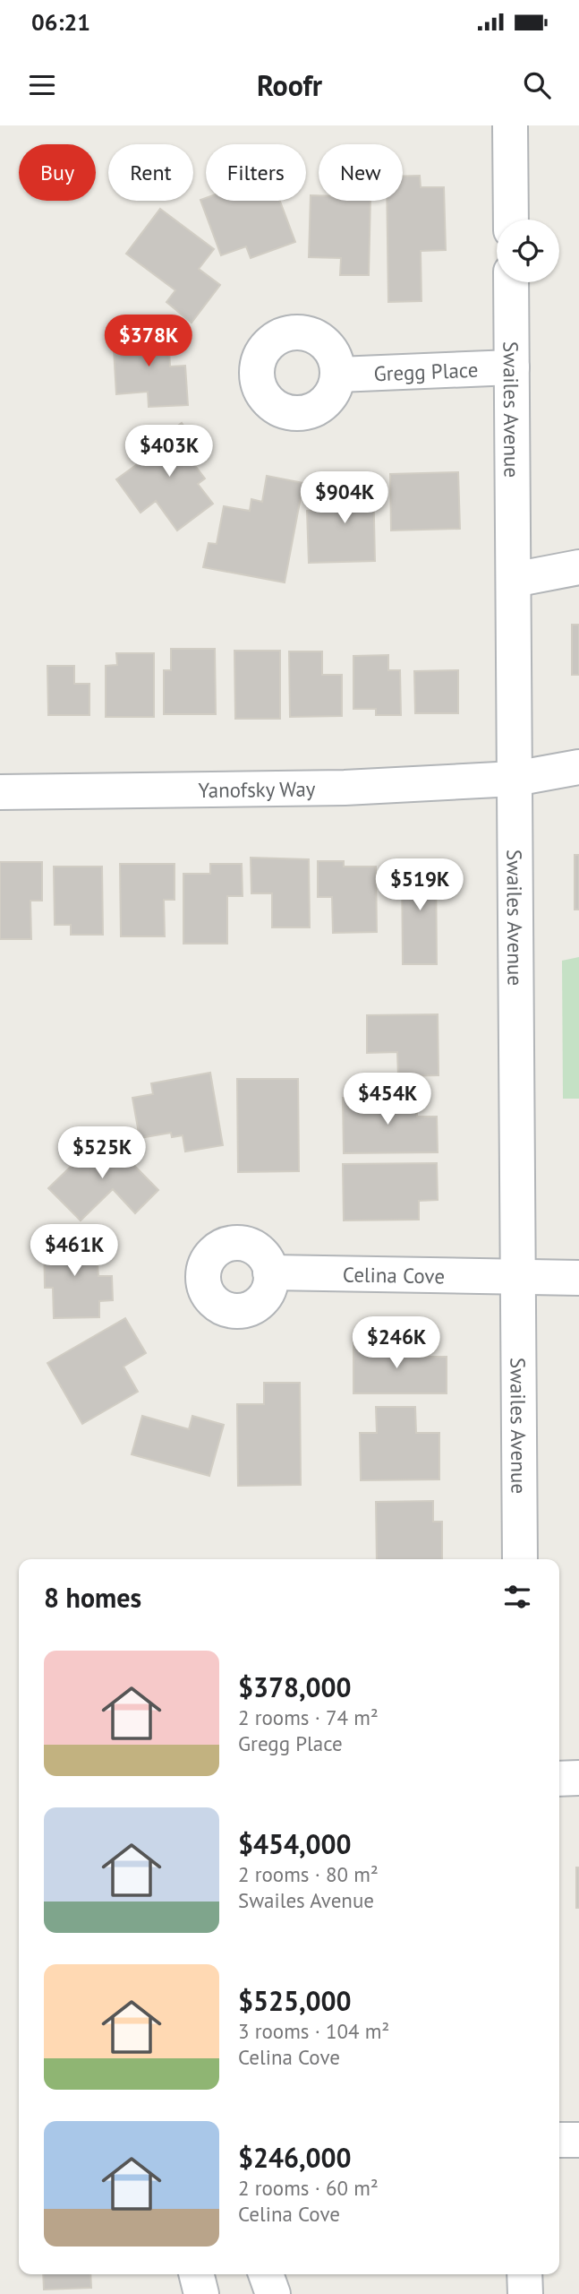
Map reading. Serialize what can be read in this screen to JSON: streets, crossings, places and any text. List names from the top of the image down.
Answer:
{
  "streets": {
    "street": [
      "Gregg Place",
      "Swailes Avenue",
      "Yanofsky Way",
      "Celina Cove"
    ]
  },
  "crossings": [
    ["Gregg Place", "Swailes Avenue"],
    ["Swailes Avenue", "Yanofsky Way"],
    ["Swailes Avenue", "Celina Cove"]
  ],
  "page": {
    "status": "06:21",
    "header": "Roofr",
    "chip": [
      "Buy",
      "Rent",
      "Filters",
      "New"
    ],
    "price": [
      "$378K",
      "$403K",
      "$904K",
      "$519K",
      "$454K",
      "$525K",
      "$461K",
      "$246K"
    ],
    "heading": "8 homes",
    "list": [
      {
        "name": "$378,000",
        "note": "2 rooms · 74 m² · Gregg Place"
      },
      {
        "name": "$454,000",
        "note": "2 rooms · 80 m² · Swailes Avenue"
      },
      {
        "name": "$525,000",
        "note": "3 rooms · 104 m² · Celina Cove"
      },
      {
        "name": "$246,000",
        "note": "2 rooms · 60 m² · Celina Cove"
      }
    ]
  }
}
